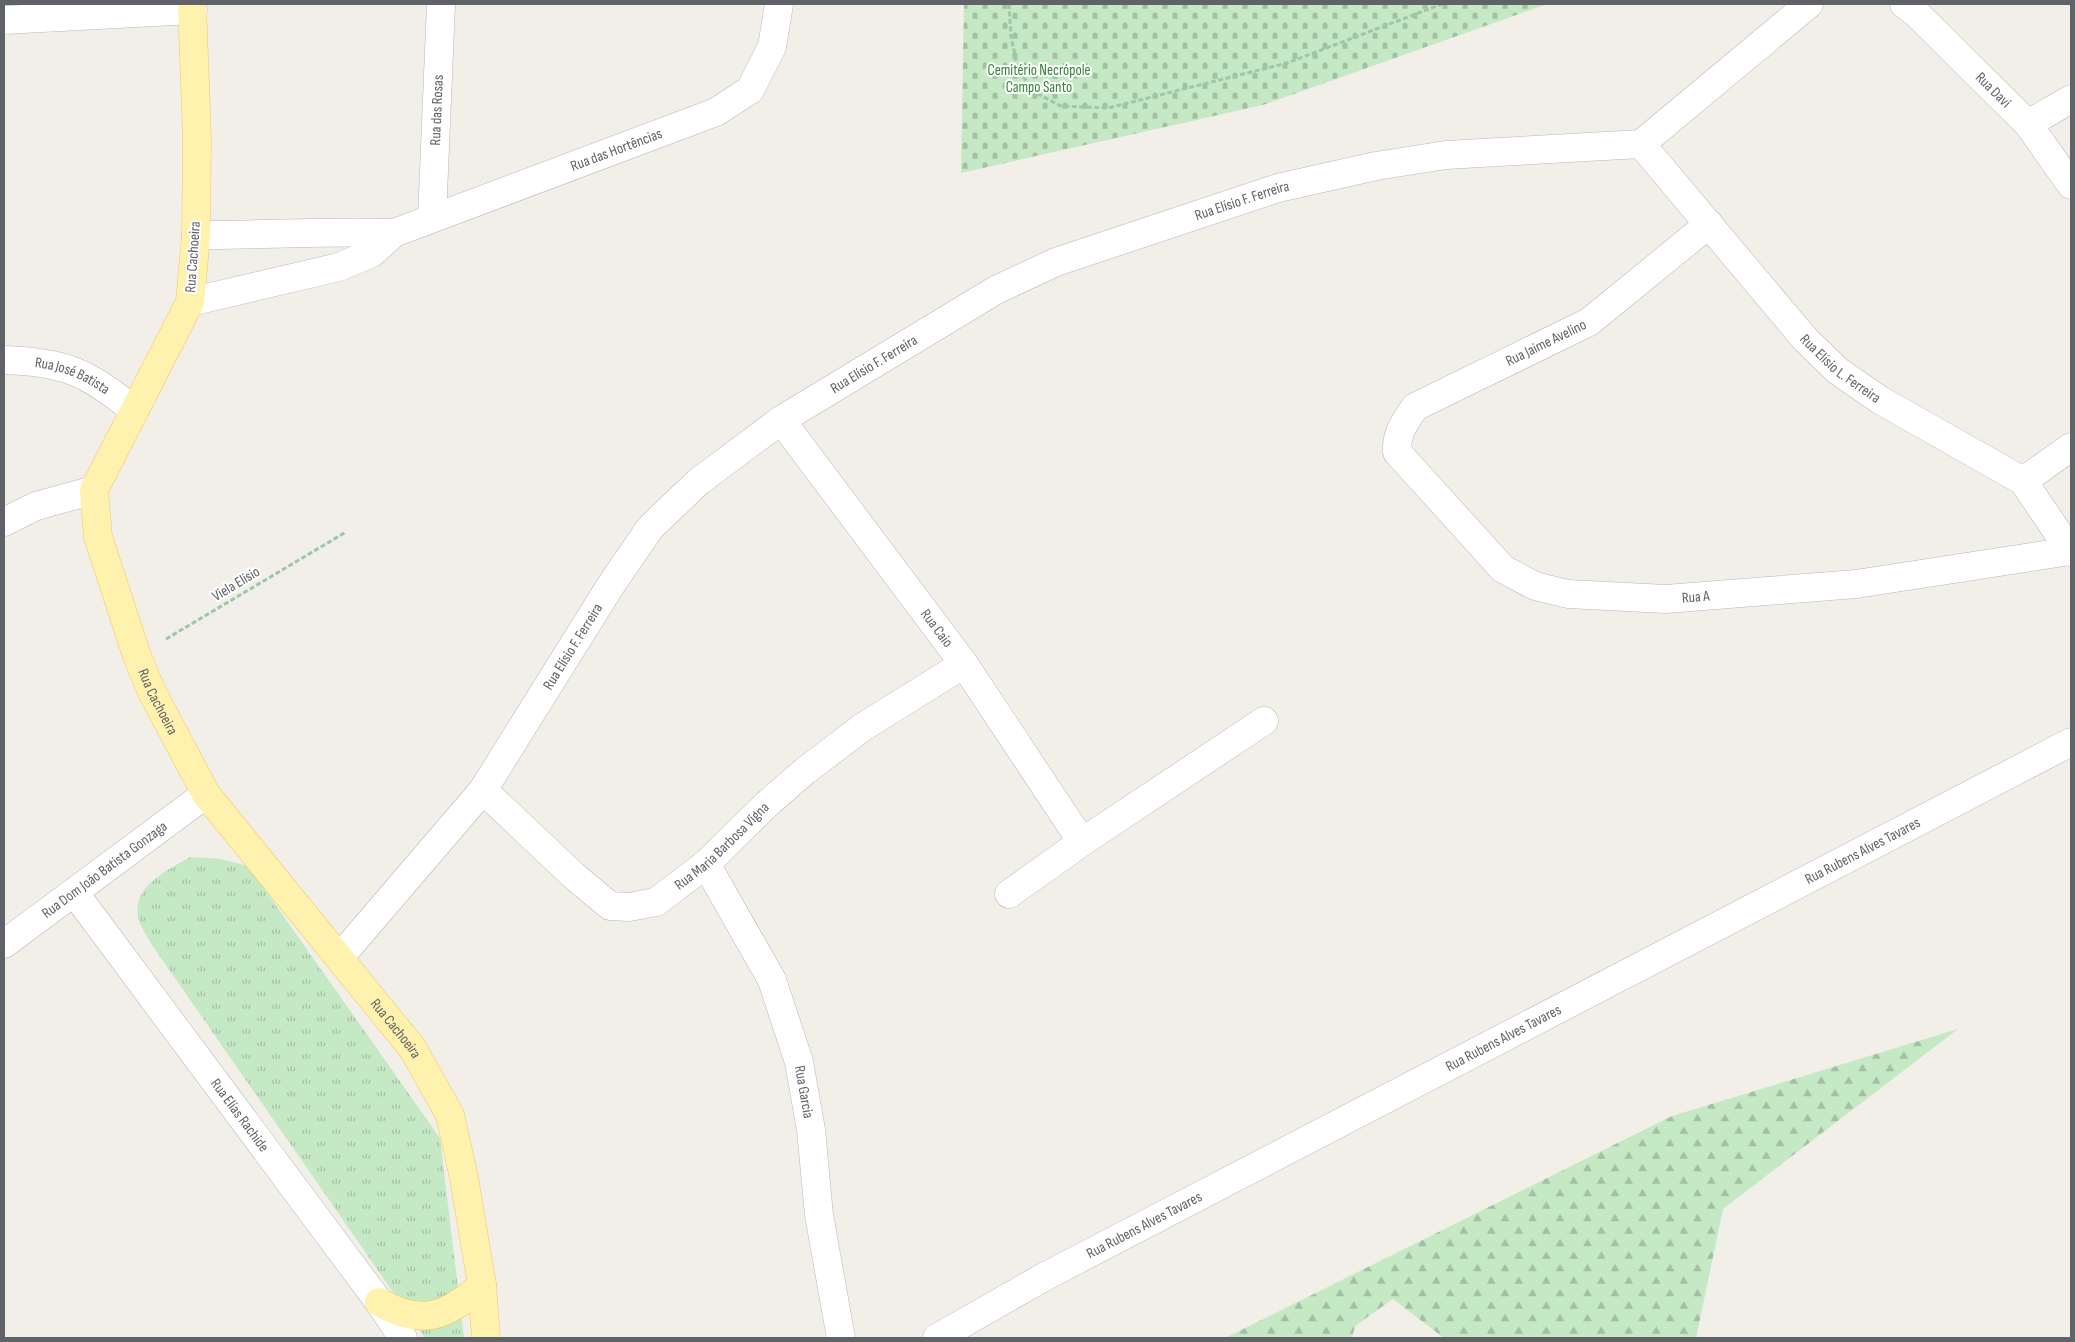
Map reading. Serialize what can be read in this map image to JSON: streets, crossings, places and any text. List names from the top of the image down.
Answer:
{
  "streets": {
    "main road": ["Rua Cachoeira"],
    "street": [
      "Rua Davi",
      "Rua das Rosas",
      "Rua das Hortências",
      "Rua Elísio F. Ferreira",
      "Rua Jaime Avelino",
      "Rua Elísio L. Ferreira",
      "Rua José Batista",
      "Rua A",
      "Rua Caio",
      "Rua Maria Barbosa Vigna",
      "Rua Rubens Alves Tavares",
      "Rua Dom João Batista Gonzaga",
      "Rua Garcia",
      "Rua Elías Rachide"
    ],
    "path": ["Viela Elísio"]
  },
  "crossings": [
    ["Rua das Rosas", "Rua das Hortências"],
    ["Rua das Hortências", "Rua Cachoeira"],
    ["Rua Elísio F. Ferreira", "Rua Cachoeira"],
    ["Rua Elísio F. Ferreira", "Rua Elísio L. Ferreira"],
    ["Rua Elísio F. Ferreira", "Rua Caio"],
    ["Rua Elísio F. Ferreira", "Rua Maria Barbosa Vigna"],
    ["Rua Cachoeira", "Rua José Batista"],
    ["Rua Cachoeira", "Viela Elísio"],
    ["Rua Cachoeira", "Rua Dom João Batista Gonzaga"],
    ["Rua Jaime Avelino", "Rua Elísio L. Ferreira"],
    ["Rua Jaime Avelino", "Rua A"],
    ["Rua Elísio L. Ferreira", "Rua A"],
    ["Rua Caio", "Rua Maria Barbosa Vigna"],
    ["Rua Maria Barbosa Vigna", "Rua Garcia"],
    ["Rua Dom João Batista Gonzaga", "Rua Elías Rachide"]
  ],
  "parks": ["Cemitério Necrópole Campo Santo"]
}
